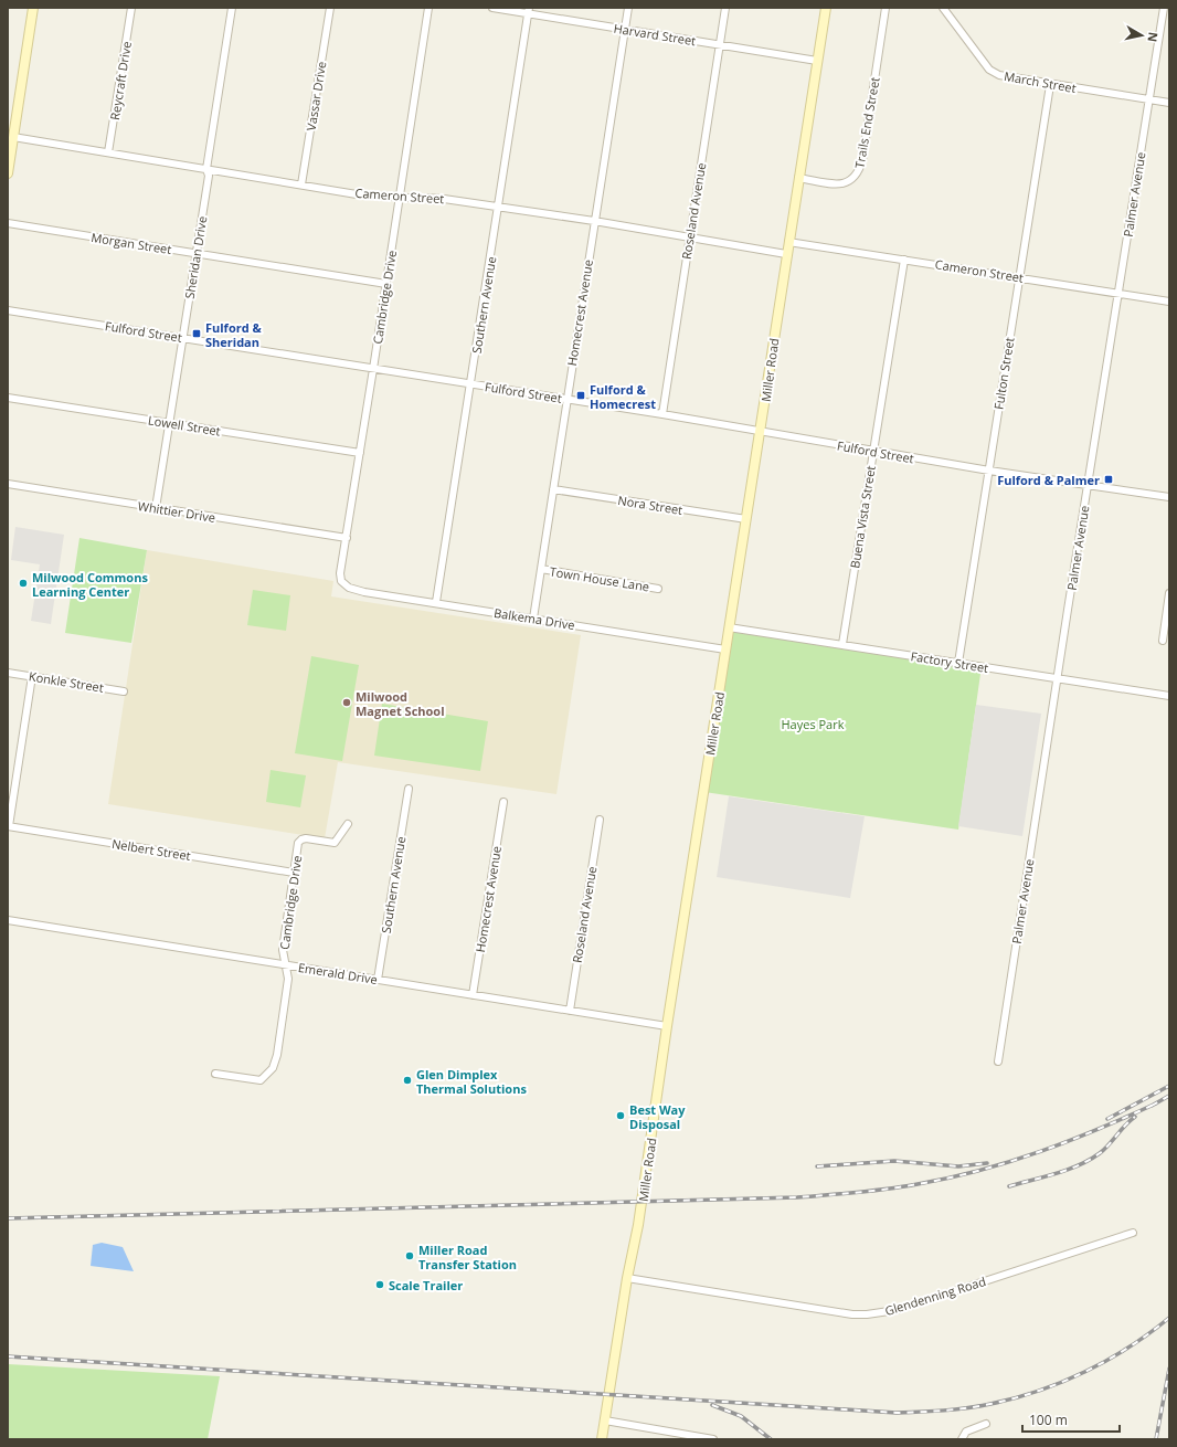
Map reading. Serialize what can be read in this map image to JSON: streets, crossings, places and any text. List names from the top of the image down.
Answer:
{
  "streets": {
    "street": [
      "Harvard Street",
      "Reycraft Drive",
      "March Street",
      "Vassar Drive",
      "Trails End Street",
      "Palmer Avenue",
      "Cameron Street",
      "Roseland Avenue",
      "Morgan Street",
      "Sheridan Drive",
      "Cambridge Drive",
      "Southern Avenue",
      "Homecrest Avenue",
      "Fulford Street",
      "Miller Road",
      "Fulton Street",
      "Lowell Street",
      "Nora Street",
      "Whittier Drive",
      "Buena Vista Street",
      "Town House Lane",
      "Balkema Drive",
      "Factory Street",
      "Konkle Street",
      "Nelbert Street",
      "Emerald Drive",
      "Glendenning Road"
    ]
  },
  "crossings": [
    ["Harvard Street", "Roseland Avenue"],
    ["Harvard Street", "Southern Avenue"],
    ["Harvard Street", "Homecrest Avenue"],
    ["Harvard Street", "Miller Road"],
    ["Reycraft Drive", "Cameron Street"],
    ["March Street", "Palmer Avenue"],
    ["March Street", "Fulton Street"],
    ["Vassar Drive", "Cameron Street"],
    ["Trails End Street", "Miller Road"],
    ["Palmer Avenue", "Cameron Street"],
    ["Palmer Avenue", "Fulford Street"],
    ["Palmer Avenue", "Factory Street"],
    ["Cameron Street", "Roseland Avenue"],
    ["Cameron Street", "Sheridan Drive"],
    ["Cameron Street", "Cambridge Drive"],
    ["Cameron Street", "Southern Avenue"],
    ["Cameron Street", "Homecrest Avenue"],
    ["Cameron Street", "Miller Road"],
    ["Cameron Street", "Fulton Street"],
    ["Cameron Street", "Buena Vista Street"],
    ["Roseland Avenue", "Fulford Street"],
    ["Roseland Avenue", "Emerald Drive"],
    ["Morgan Street", "Sheridan Drive"],
    ["Morgan Street", "Cambridge Drive"],
    ["Sheridan Drive", "Fulford Street"],
    ["Sheridan Drive", "Lowell Street"],
    ["Sheridan Drive", "Whittier Drive"],
    ["Cambridge Drive", "Fulford Street"],
    ["Cambridge Drive", "Lowell Street"],
    ["Cambridge Drive", "Whittier Drive"],
    ["Cambridge Drive", "Balkema Drive"],
    ["Cambridge Drive", "Nelbert Street"],
    ["Cambridge Drive", "Emerald Drive"],
    ["Southern Avenue", "Fulford Street"],
    ["Southern Avenue", "Balkema Drive"],
    ["Southern Avenue", "Emerald Drive"],
    ["Homecrest Avenue", "Fulford Street"],
    ["Homecrest Avenue", "Nora Street"],
    ["Homecrest Avenue", "Town House Lane"],
    ["Homecrest Avenue", "Balkema Drive"],
    ["Homecrest Avenue", "Emerald Drive"],
    ["Fulford Street", "Miller Road"],
    ["Fulford Street", "Fulton Street"],
    ["Fulford Street", "Buena Vista Street"],
    ["Miller Road", "Nora Street"],
    ["Miller Road", "Balkema Drive"],
    ["Miller Road", "Factory Street"],
    ["Miller Road", "Emerald Drive"],
    ["Miller Road", "Glendenning Road"],
    ["Fulton Street", "Factory Street"],
    ["Buena Vista Street", "Factory Street"]
  ],
  "parks": ["Hayes Park"],
  "places": {
    "transit": ["Fulford & Sheridan", "Fulford & Homecrest", "Fulford & Palmer"],
    "other": [
      "Milwood Commons Learning Center",
      "Milwood Magnet School",
      "Glen Dimplex Thermal Solutions",
      "Best Way Disposal",
      "Miller Road Transfer Station",
      "Scale Trailer"
    ]
  },
  "scale_bar": "100 m",
  "north": "right"
}
